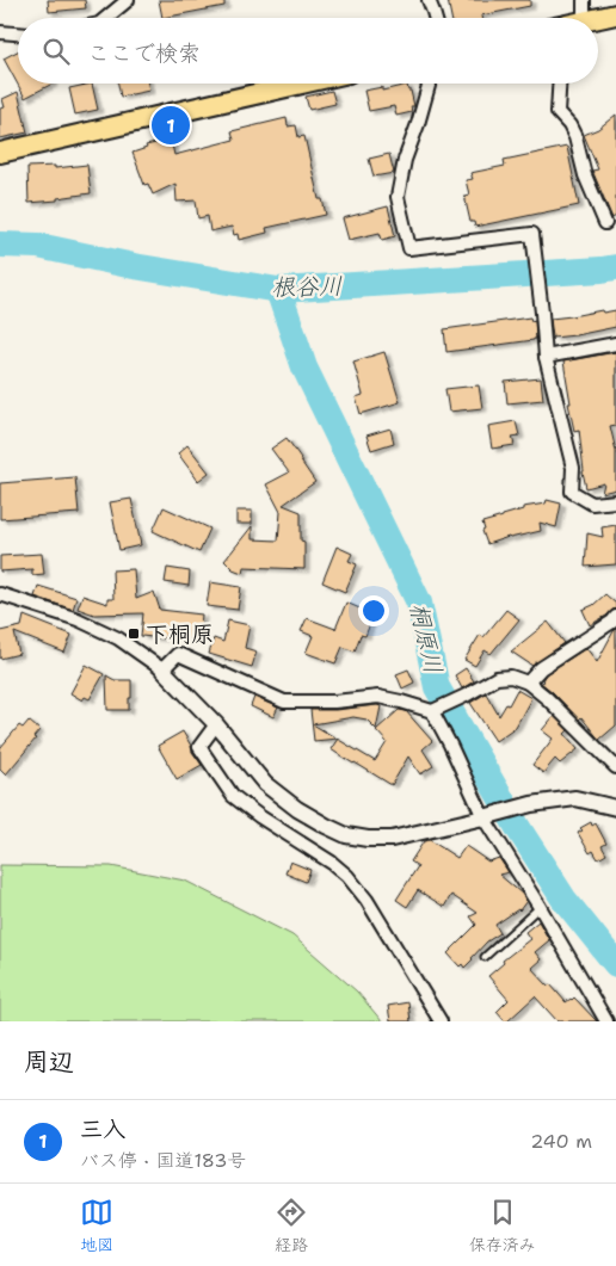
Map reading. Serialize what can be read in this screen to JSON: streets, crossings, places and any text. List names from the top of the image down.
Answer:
{
  "water": ["根谷川", "桐原川"],
  "places": {
    "transit": ["下桐原"]
  },
  "page": {
    "search": "ここで検索",
    "pins": "1",
    "heading": "周辺",
    "list": [
      {
        "mark": "1",
        "name": "三入",
        "note": "バス停 · 国道183号",
        "value": "240 m"
      }
    ],
    "nav": ["地図", "経路", "保存済み"]
  }
}
